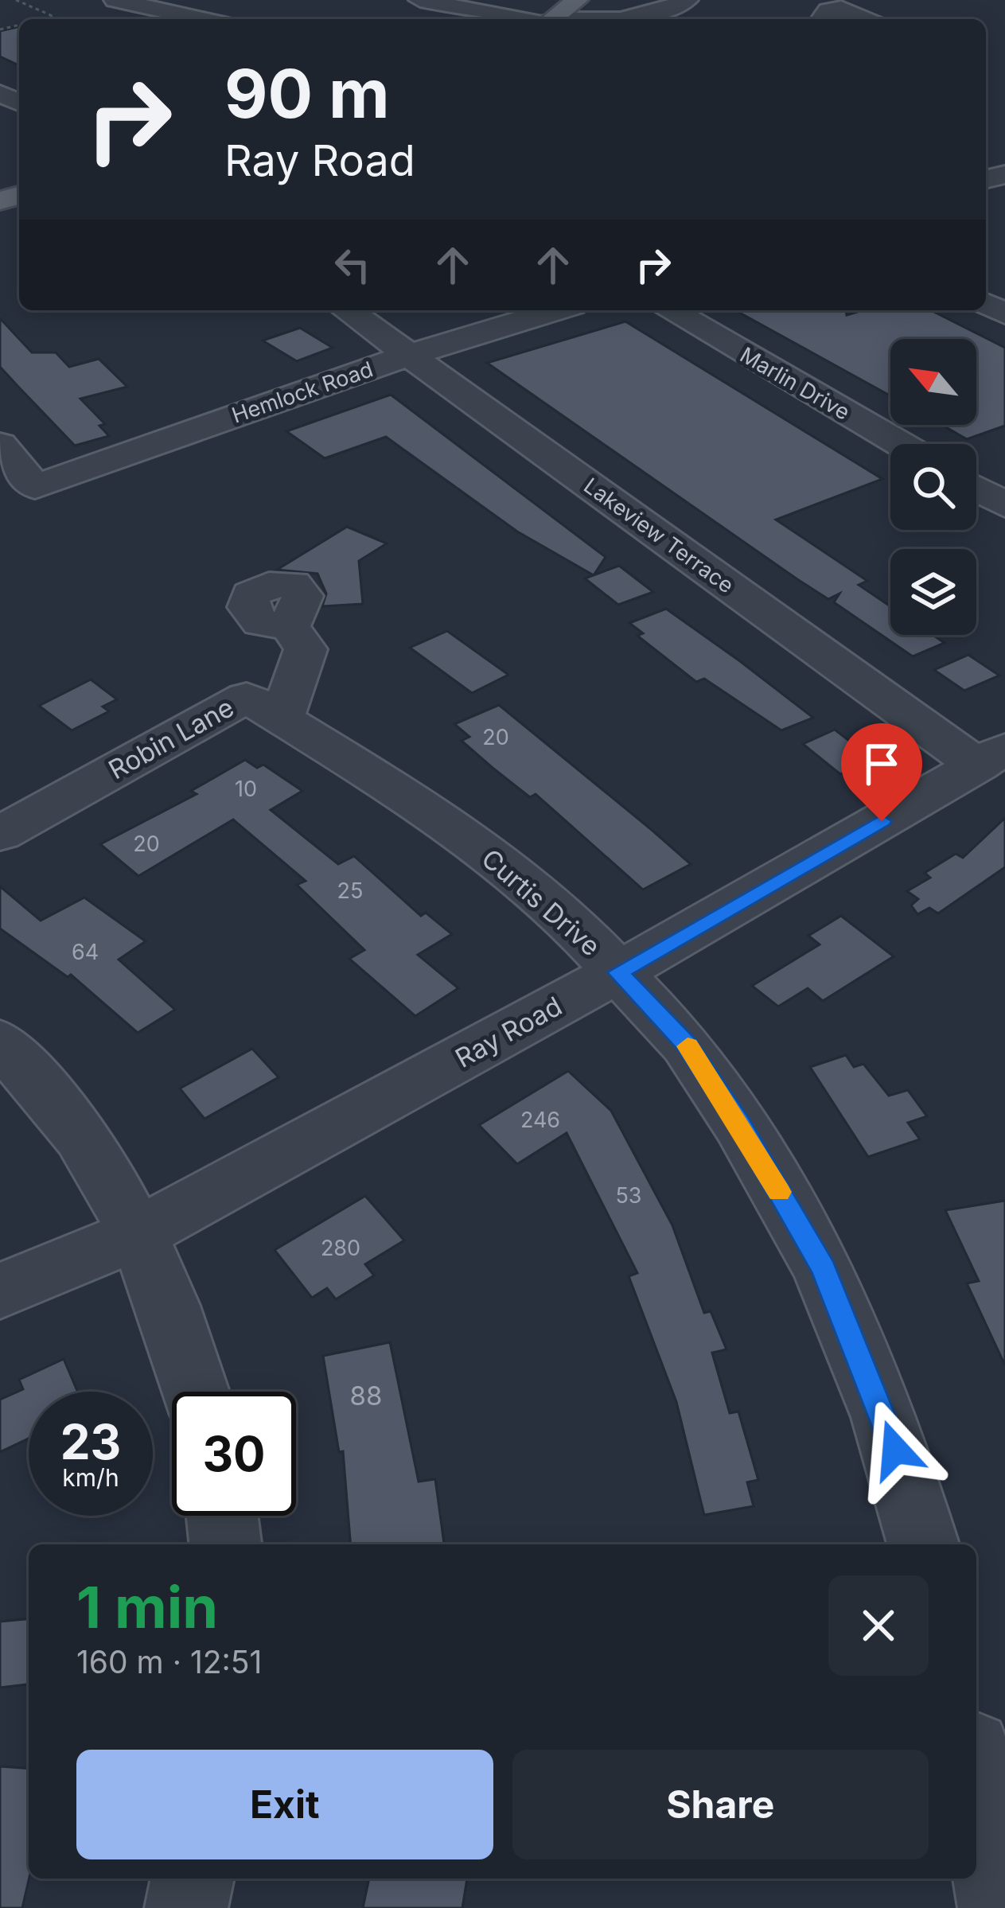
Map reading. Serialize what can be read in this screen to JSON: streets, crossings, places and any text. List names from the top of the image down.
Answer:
{
  "streets": {
    "street": [
      "Marlin Drive",
      "Hemlock Road",
      "Lakeview Terrace",
      "Robin Lane",
      "Curtis Drive",
      "Ray Road"
    ]
  },
  "crossings": [
    ["Hemlock Road", "Lakeview Terrace"],
    ["Lakeview Terrace", "Ray Road"],
    ["Robin Lane", "Curtis Drive"],
    ["Curtis Drive", "Ray Road"]
  ],
  "house_numbers": [
    "20",
    "10",
    "20",
    "25",
    "64",
    "246",
    "53",
    "280",
    "88"
  ],
  "north": "top left",
  "page": {
    "turn": ["90 m", "Ray Road"],
    "speed": "23 km/h",
    "limit": "30",
    "heading": ["1 min", "160 m · 12:51"],
    "buttons": ["Exit", "Share"]
  }
}
